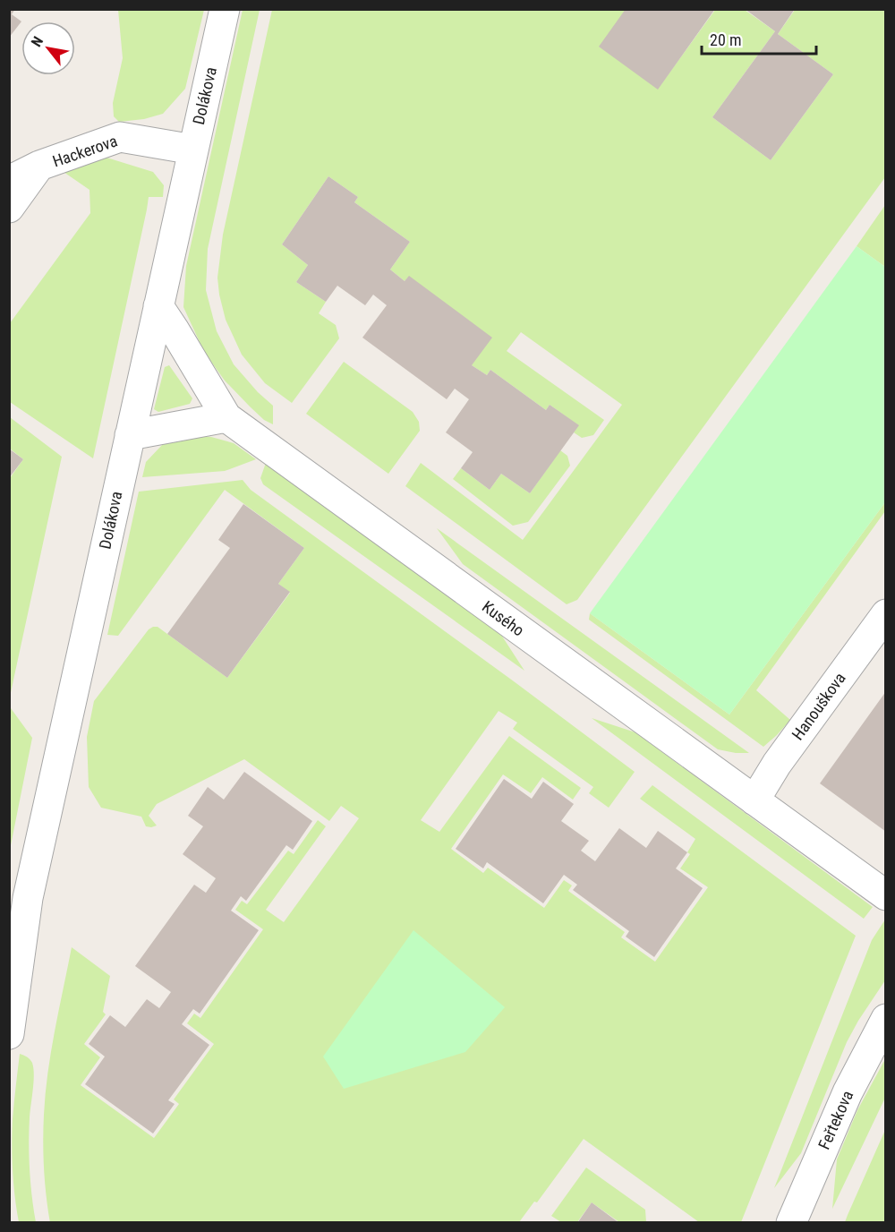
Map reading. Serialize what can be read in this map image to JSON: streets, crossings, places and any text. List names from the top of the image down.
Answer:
{
  "streets": {
    "street": [
      "Dolákova",
      "Hackerova",
      "Kusého",
      "Hanouškova",
      "Feřtekova"
    ]
  },
  "crossings": [
    ["Dolákova", "Hackerova"],
    ["Dolákova", "Kusého"],
    ["Kusého", "Hanouškova"]
  ],
  "scale_bar": "20 m",
  "north": "top left"
}
